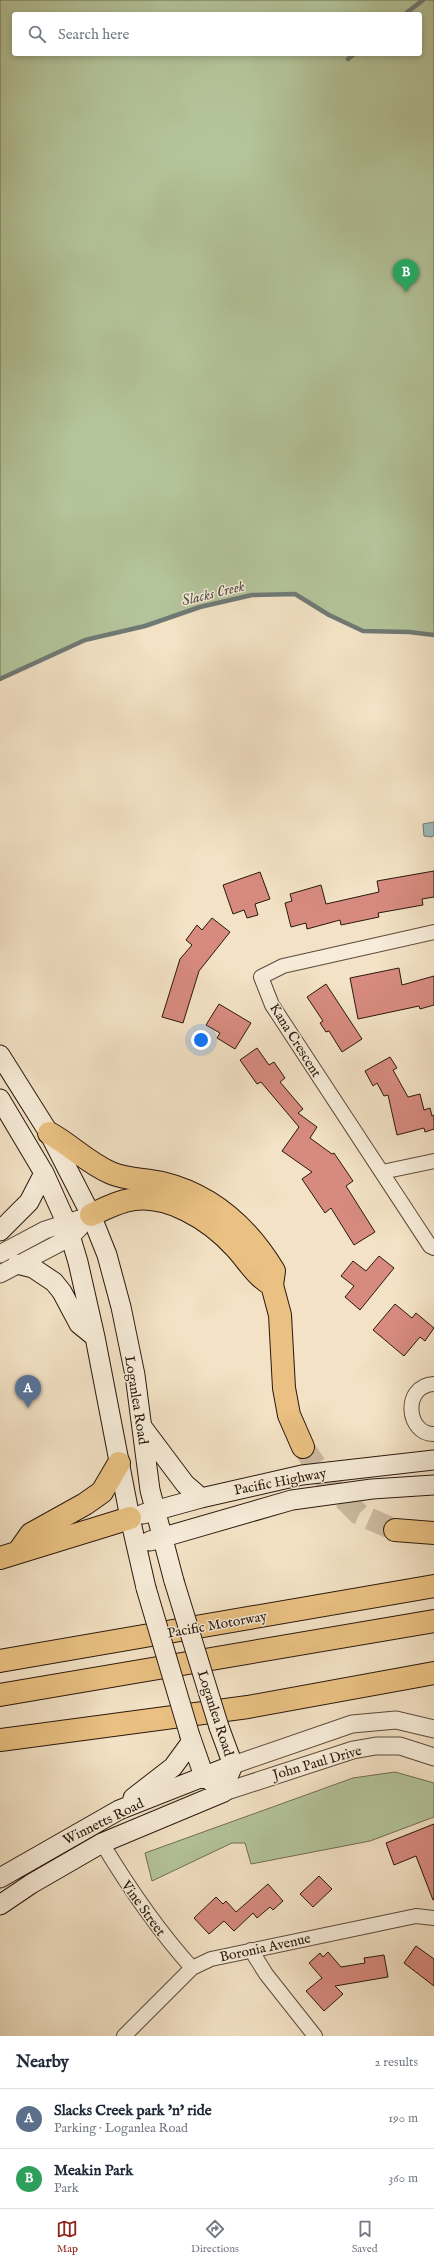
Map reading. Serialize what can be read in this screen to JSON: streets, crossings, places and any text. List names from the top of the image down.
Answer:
{
  "streets": {
    "highway": ["Pacific Motorway"],
    "main road": ["Loganlea Road", "Pacific Highway", "Winnetts Road"],
    "street": [
      "Kana Crescent",
      "John Paul Drive",
      "Vine Street",
      "Boronia Avenue"
    ]
  },
  "crossings": [
    ["Loganlea Road", "Pacific Highway"],
    ["Loganlea Road", "John Paul Drive"],
    ["Loganlea Road", "Winnetts Road"],
    ["John Paul Drive", "Winnetts Road"],
    ["Winnetts Road", "Vine Street"],
    ["Vine Street", "Boronia Avenue"]
  ],
  "water": ["Slacks Creek"],
  "page": {
    "search": "Search here",
    "pins": ["B", "A"],
    "heading": ["Nearby", "2 results"],
    "list": [
      {
        "mark": "A",
        "name": "Slacks Creek park 'n' ride",
        "note": "Parking · Loganlea Road",
        "value": "190 m"
      },
      {
        "mark": "B",
        "name": "Meakin Park",
        "note": "Park",
        "value": "360 m"
      }
    ],
    "nav": ["Map", "Directions", "Saved"]
  }
}
